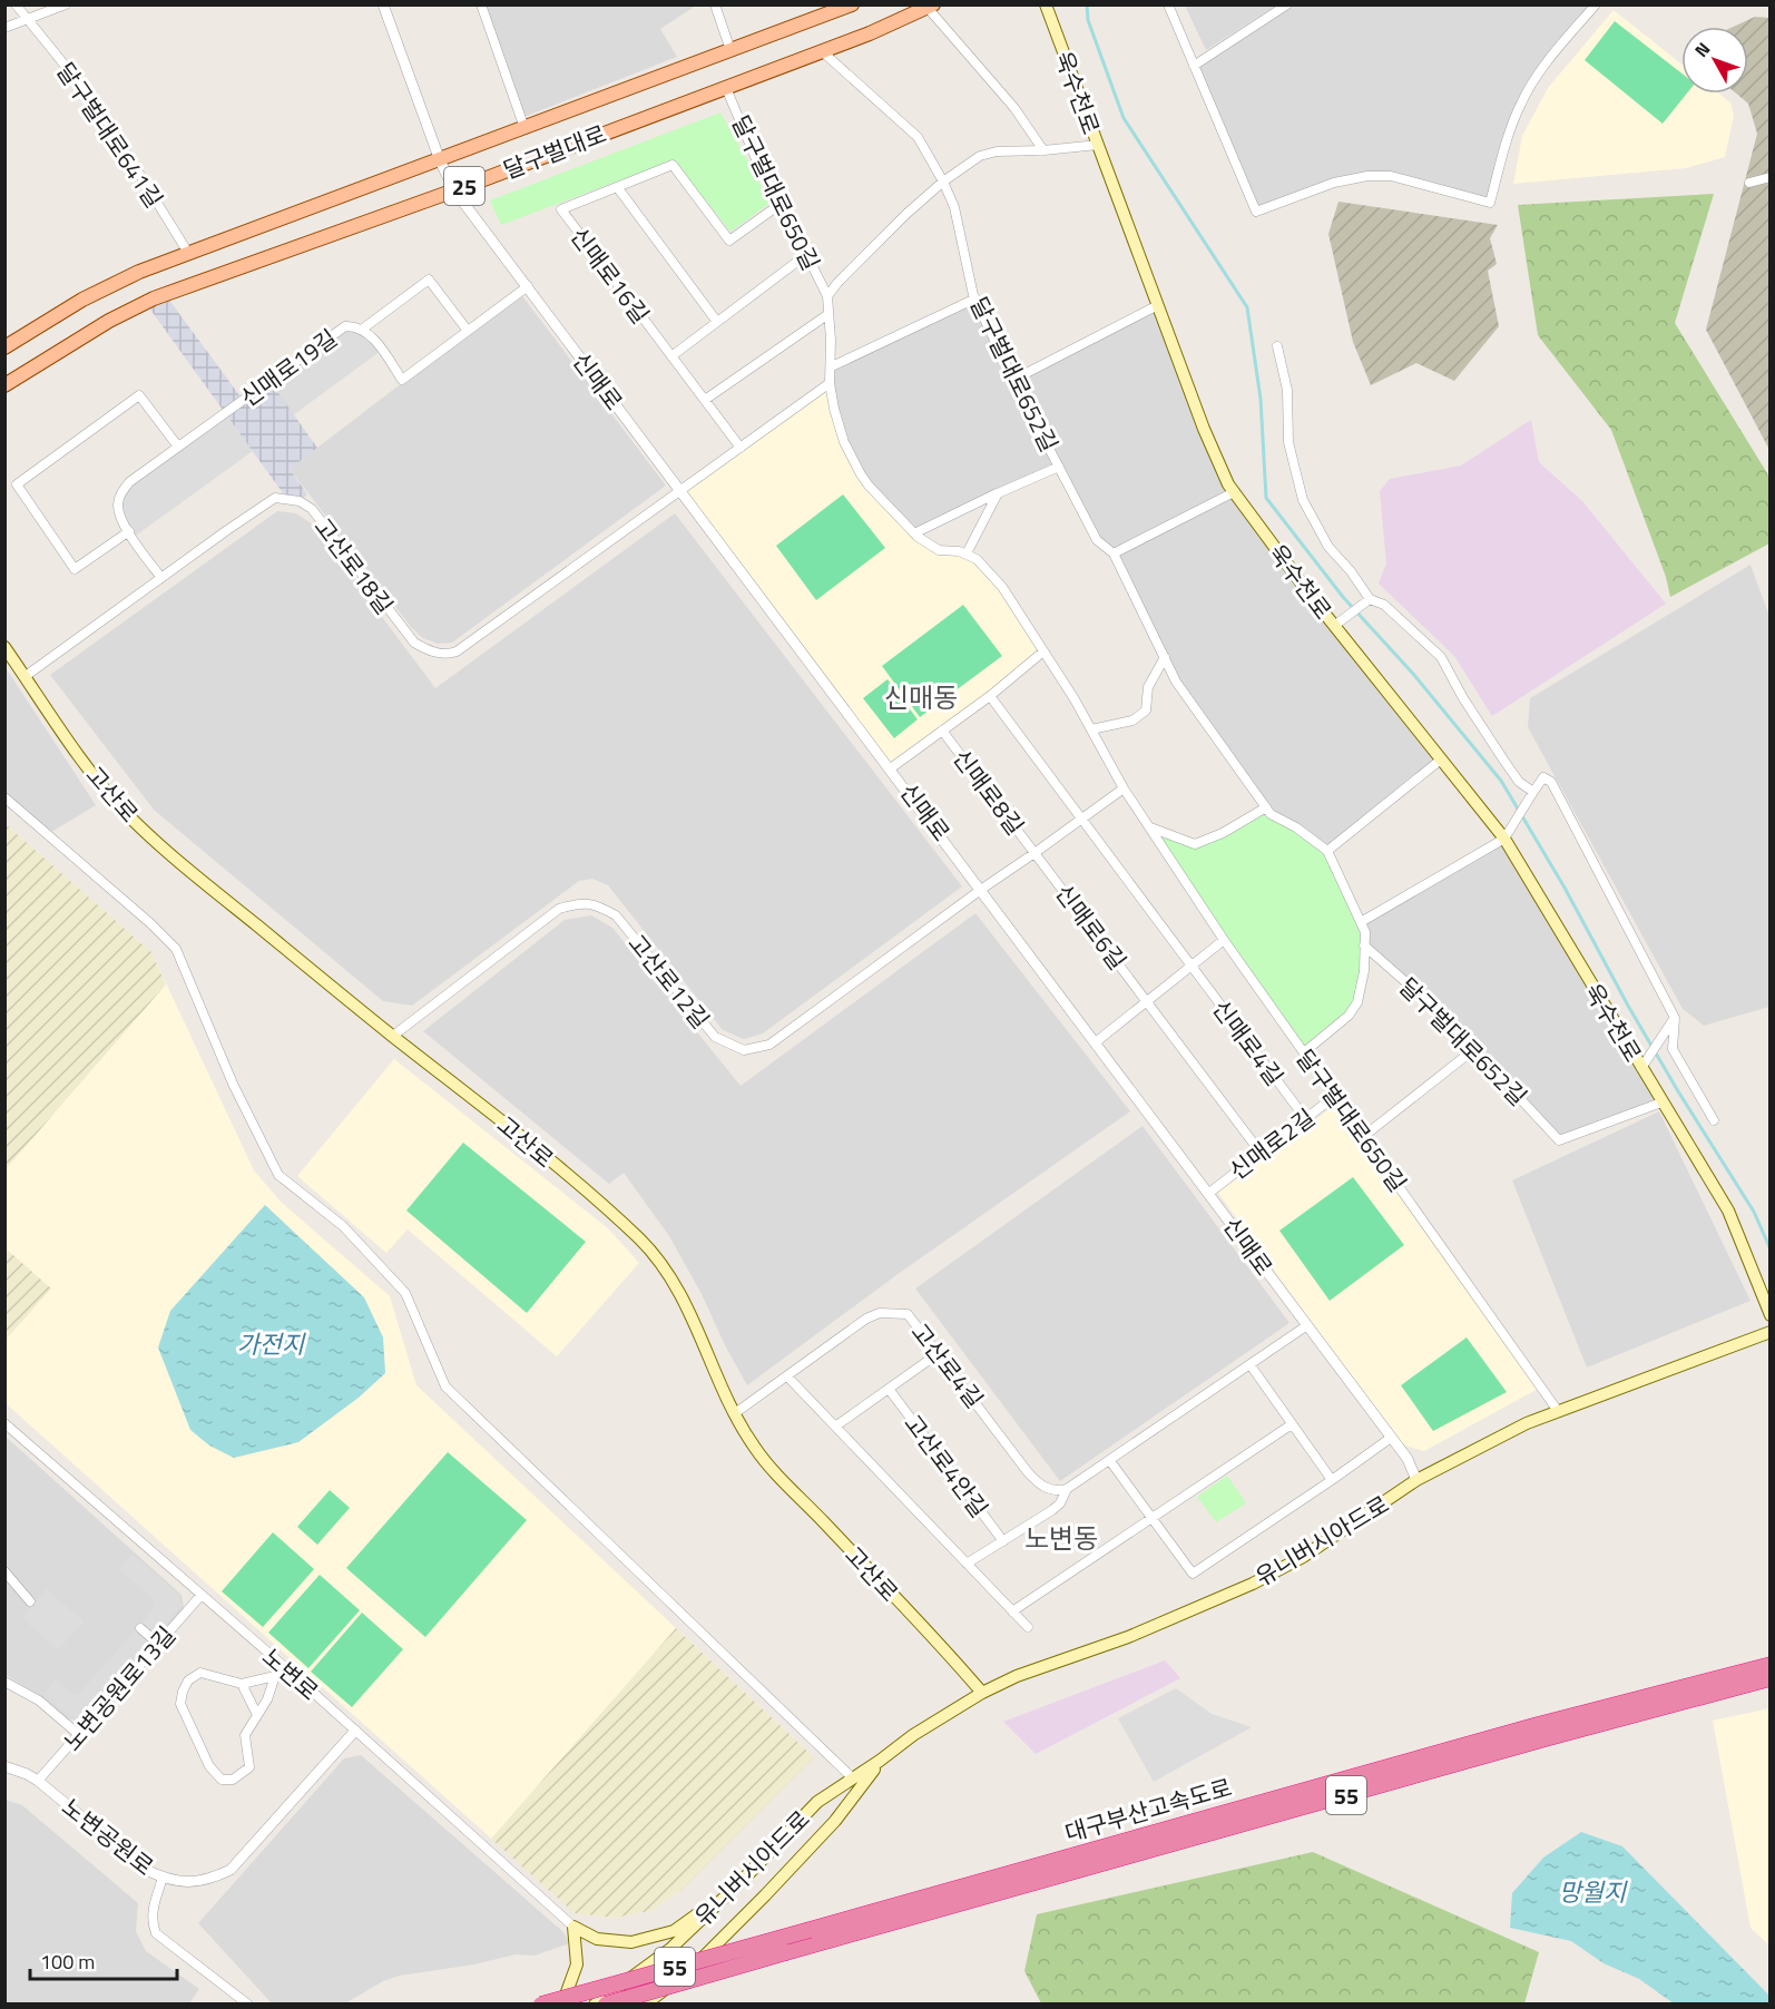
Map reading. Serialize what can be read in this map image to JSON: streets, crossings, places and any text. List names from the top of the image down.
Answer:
{
  "streets": {
    "highway": ["55", "대구부산고속도로"],
    "main road": [
      "욱수천로",
      "달구벌대로",
      "25",
      "고산로",
      "유니버시아드로"
    ],
    "street": [
      "달구벌대로641길",
      "달구벌대로650길",
      "신매로16길",
      "신매로19길",
      "달구벌대로652길",
      "신매로",
      "고산로18길",
      "신매로8길",
      "신매로6길",
      "고산로12길",
      "신매로4길",
      "신매로2길",
      "고산로4길",
      "고산로4안길",
      "노변로",
      "노변공원로13길",
      "노변공원로"
    ]
  },
  "crossings": [
    ["욱수천로", "달구벌대로652길"],
    ["달구벌대로641길", "달구벌대로"],
    ["달구벌대로", "달구벌대로650길"],
    ["달구벌대로", "달구벌대로652길"],
    ["달구벌대로", "신매로"],
    ["달구벌대로650길", "신매로16길"],
    ["달구벌대로650길", "달구벌대로652길"],
    ["달구벌대로650길", "신매로8길"],
    ["달구벌대로650길", "신매로2길"],
    ["달구벌대로650길", "유니버시아드로"],
    ["신매로19길", "신매로"],
    ["신매로19길", "고산로18길"],
    ["신매로", "고산로18길"],
    ["신매로", "신매로8길"],
    ["신매로", "고산로12길"],
    ["신매로", "신매로2길"],
    ["신매로", "유니버시아드로"],
    ["고산로18길", "고산로"],
    ["신매로8길", "신매로6길"],
    ["고산로", "고산로12길"],
    ["고산로", "고산로4길"],
    ["고산로", "유니버시아드로"],
    ["신매로4길", "신매로2길"],
    ["고산로4길", "고산로4안길"],
    ["노변로", "노변공원로13길"],
    ["노변로", "노변공원로"],
    ["노변공원로13길", "노변공원로"]
  ],
  "districts": ["신매동", "노변동"],
  "water": ["가전지", "망월지"],
  "scale_bar": "100 m",
  "north": "top left"
}
